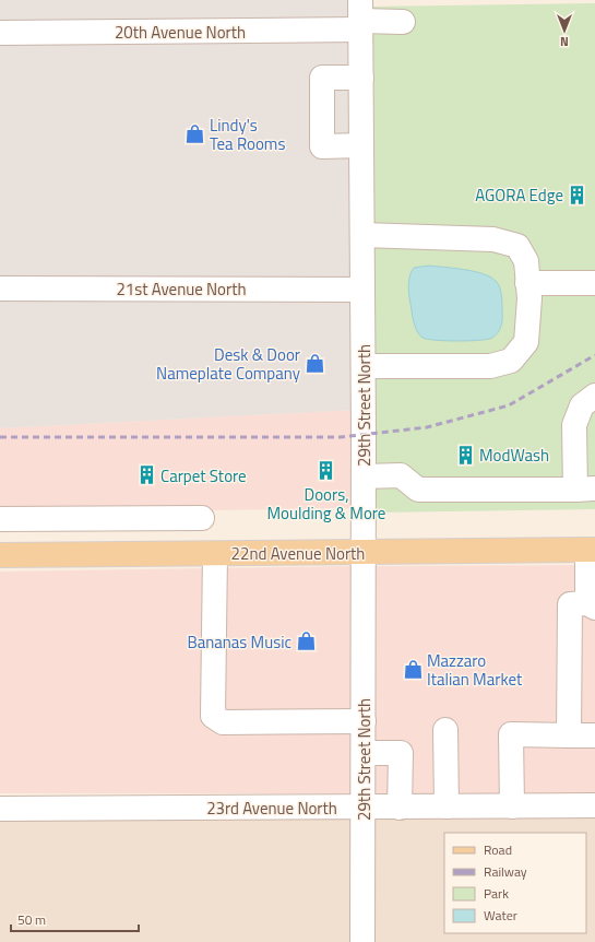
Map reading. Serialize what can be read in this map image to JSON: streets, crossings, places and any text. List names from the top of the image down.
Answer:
{
  "streets": {
    "main road": ["22nd Avenue North"],
    "street": [
      "20th Avenue North",
      "21st Avenue North",
      "29th Street North",
      "23rd Avenue North"
    ]
  },
  "crossings": [
    ["20th Avenue North", "29th Street North"],
    ["21st Avenue North", "29th Street North"],
    ["29th Street North", "22nd Avenue North"],
    ["29th Street North", "23rd Avenue North"]
  ],
  "places": {
    "shop": [
      "Lindy's Tea Rooms",
      "Desk & Door Nameplate Company",
      "Bananas Music",
      "Mazzaro Italian Market"
    ],
    "building": [
      "AGORA Edge",
      "ModWash",
      "Doors, Moulding & More",
      "Carpet Store"
    ]
  },
  "legend": [
    "Road",
    "Railway",
    "Park",
    "Water"
  ],
  "scale_bar": "50 m",
  "north": "bottom"
}
